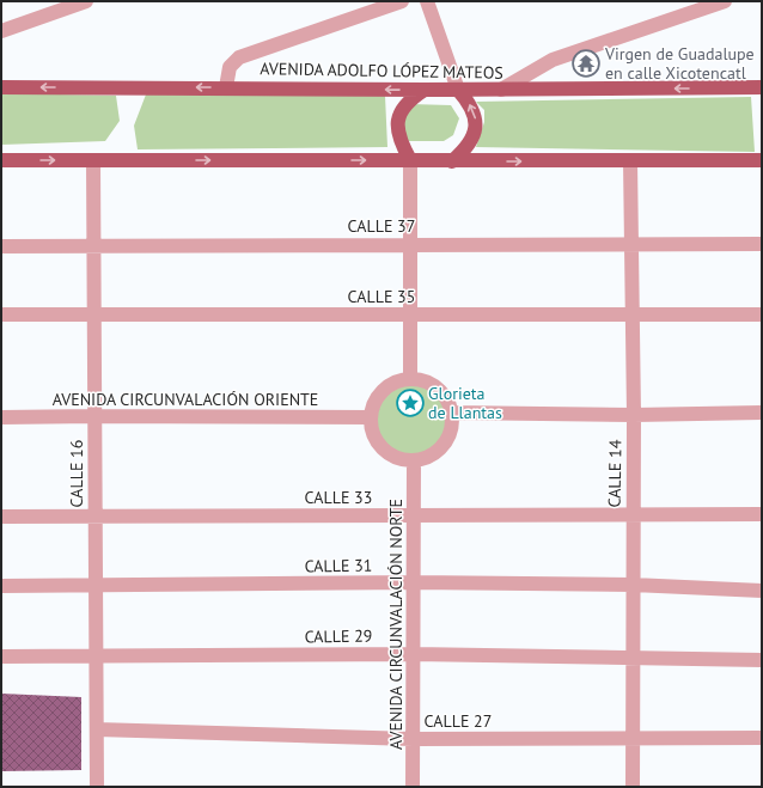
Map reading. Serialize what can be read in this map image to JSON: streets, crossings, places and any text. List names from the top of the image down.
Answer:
{
  "streets": {
    "main road": ["AVENIDA ADOLFO LÓPEZ MATEOS"],
    "street": [
      "CALLE 37",
      "CALLE 35",
      "AVENIDA CIRCUNVALACIÓN ORIENTE",
      "CALLE 16",
      "CALLE 14",
      "CALLE 33",
      "CALLE 31",
      "AVENIDA CIRCUNVALACIÓN NORTE",
      "CALLE 29",
      "CALLE 27"
    ]
  },
  "crossings": [
    ["CALLE 37", "CALLE 16"],
    ["CALLE 37", "CALLE 14"],
    ["CALLE 35", "CALLE 16"],
    ["CALLE 35", "CALLE 14"],
    ["AVENIDA CIRCUNVALACIÓN ORIENTE", "CALLE 16"],
    ["AVENIDA CIRCUNVALACIÓN ORIENTE", "AVENIDA CIRCUNVALACIÓN NORTE"],
    ["CALLE 16", "CALLE 33"],
    ["CALLE 16", "CALLE 31"],
    ["CALLE 16", "CALLE 29"],
    ["CALLE 16", "CALLE 27"],
    ["CALLE 14", "CALLE 33"],
    ["CALLE 14", "CALLE 31"],
    ["CALLE 14", "CALLE 29"],
    ["CALLE 14", "CALLE 27"],
    ["CALLE 33", "AVENIDA CIRCUNVALACIÓN NORTE"],
    ["CALLE 31", "AVENIDA CIRCUNVALACIÓN NORTE"],
    ["AVENIDA CIRCUNVALACIÓN NORTE", "CALLE 29"],
    ["AVENIDA CIRCUNVALACIÓN NORTE", "CALLE 27"]
  ],
  "places": {
    "temple": ["Virgen de Guadalupe en calle Xicotencatl"],
    "place": ["Glorieta de Llantas"]
  }
}
